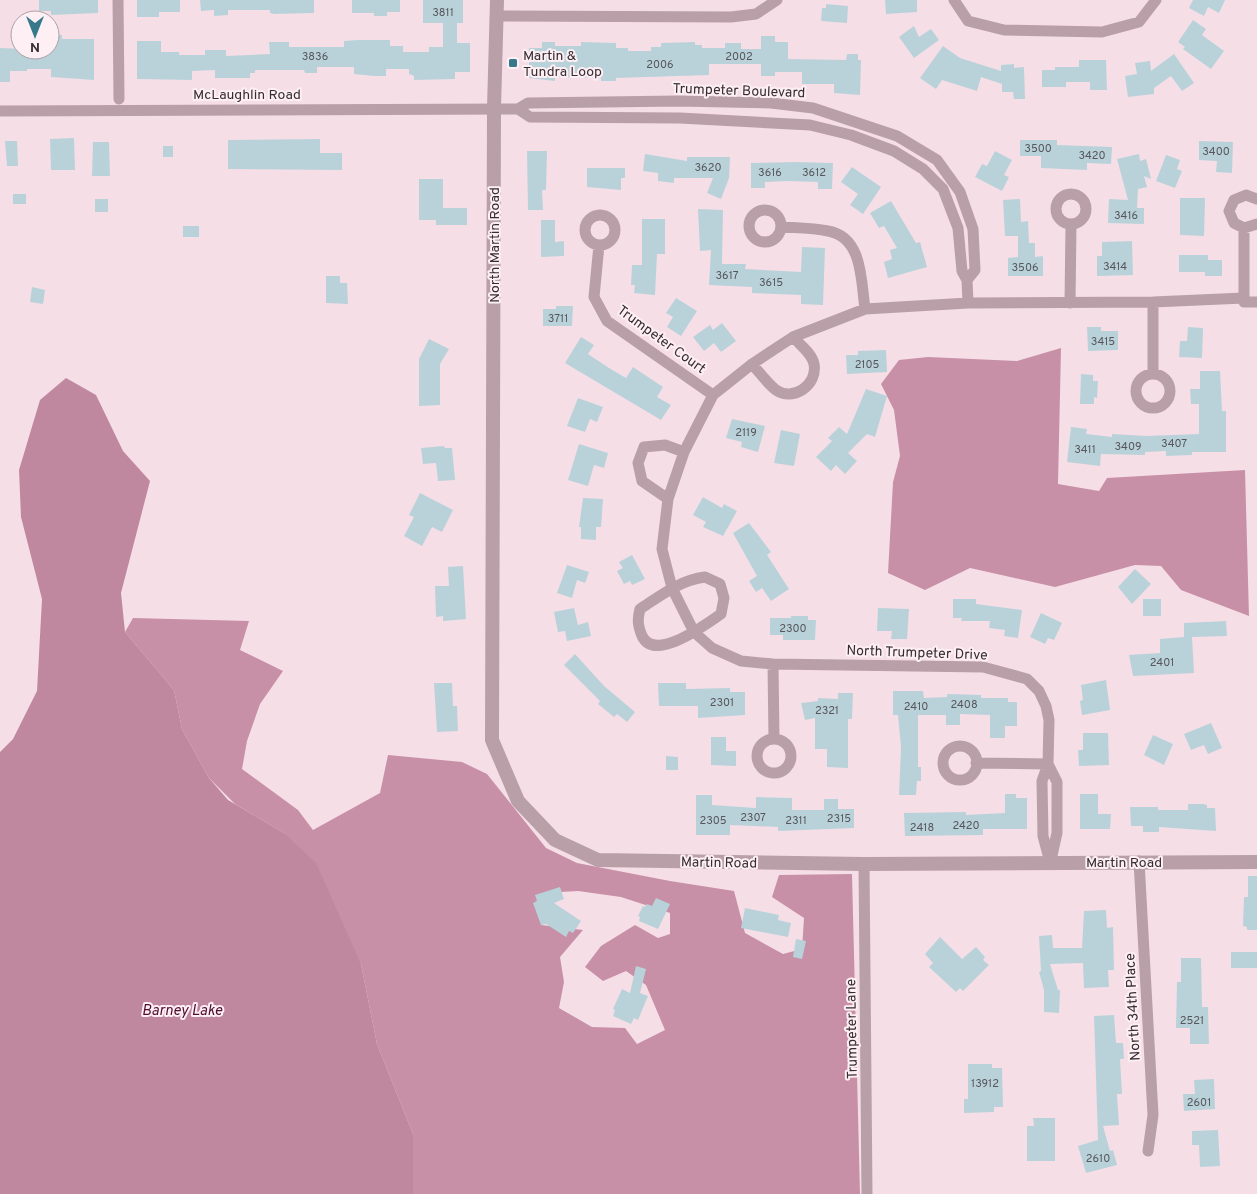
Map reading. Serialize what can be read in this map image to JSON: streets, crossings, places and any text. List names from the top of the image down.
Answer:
{
  "streets": {
    "street": [
      "Trumpeter Boulevard",
      "McLaughlin Road",
      "North Martin Road",
      "Trumpeter Court",
      "North Trumpeter Drive",
      "Martin Road",
      "North 34th Place",
      "Trumpeter Lane"
    ]
  },
  "crossings": [
    ["Trumpeter Boulevard", "McLaughlin Road"],
    ["Trumpeter Boulevard", "North Martin Road"],
    ["Trumpeter Boulevard", "North Trumpeter Drive"],
    ["McLaughlin Road", "North Martin Road"],
    ["North Martin Road", "Martin Road"],
    ["Trumpeter Court", "North Trumpeter Drive"],
    ["North Trumpeter Drive", "Martin Road"],
    ["Martin Road", "North 34th Place"],
    ["Martin Road", "Trumpeter Lane"]
  ],
  "water": ["Barney Lake"],
  "places": {
    "transit": ["Martin & Tundra Loop"]
  },
  "house_numbers": [
    "3811",
    "3836",
    "2002",
    "2006",
    "3500",
    "3400",
    "3420",
    "3620",
    "3616",
    "3612",
    "3416",
    "3414",
    "3506",
    "3617",
    "3615",
    "3711",
    "3415",
    "2105",
    "2119",
    "3407",
    "3409",
    "3411",
    "2300",
    "2401",
    "2301",
    "2408",
    "2410",
    "2321",
    "2307",
    "2315",
    "2305",
    "2311",
    "2420",
    "2418",
    "2521",
    "13912",
    "2601",
    "2610"
  ],
  "north": "bottom"
}
